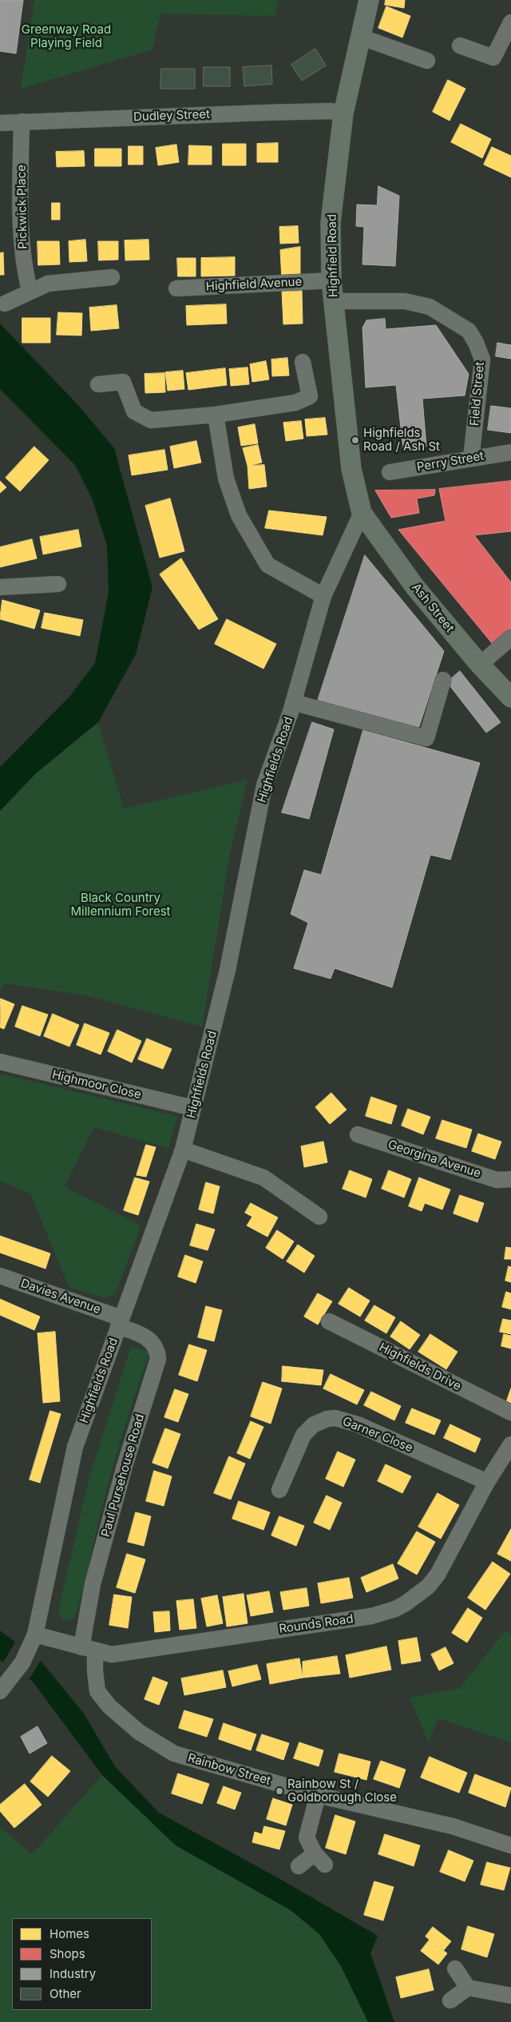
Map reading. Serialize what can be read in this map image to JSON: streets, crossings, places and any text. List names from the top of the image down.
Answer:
{
  "streets": {
    "main road": ["Highfield Road", "Ash Street"],
    "street": [
      "Dudley Street",
      "Pickwick Place",
      "Highfield Avenue",
      "Field Street",
      "Perry Street",
      "Highfields Road",
      "Highmoor Close",
      "Georgina Avenue",
      "Davies Avenue",
      "Highfields Drive",
      "Garner Close",
      "Paul Pursehouse Road",
      "Rounds Road",
      "Rainbow Street"
    ]
  },
  "crossings": [
    ["Dudley Street", "Pickwick Place"],
    ["Dudley Street", "Highfield Road"],
    ["Highfield Road", "Highfield Avenue"],
    ["Highfield Road", "Field Street"],
    ["Highfield Road", "Ash Street"],
    ["Highfield Road", "Highfields Road"],
    ["Field Street", "Perry Street"],
    ["Ash Street", "Highfields Road"],
    ["Highfields Road", "Highmoor Close"],
    ["Highfields Road", "Davies Avenue"],
    ["Highfields Road", "Paul Pursehouse Road"],
    ["Highfields Road", "Rounds Road"],
    ["Davies Avenue", "Paul Pursehouse Road"],
    ["Garner Close", "Rounds Road"],
    ["Paul Pursehouse Road", "Rounds Road"],
    ["Paul Pursehouse Road", "Rainbow Street"],
    ["Rounds Road", "Rainbow Street"]
  ],
  "parks": ["Greenway Road Playing Field", "Black Country Millennium Forest"],
  "places": ["Highfields Road / Ash St", "Rainbow St / Goldborough Close"],
  "legend": [
    "Homes",
    "Shops",
    "Industry",
    "Other"
  ]
}
